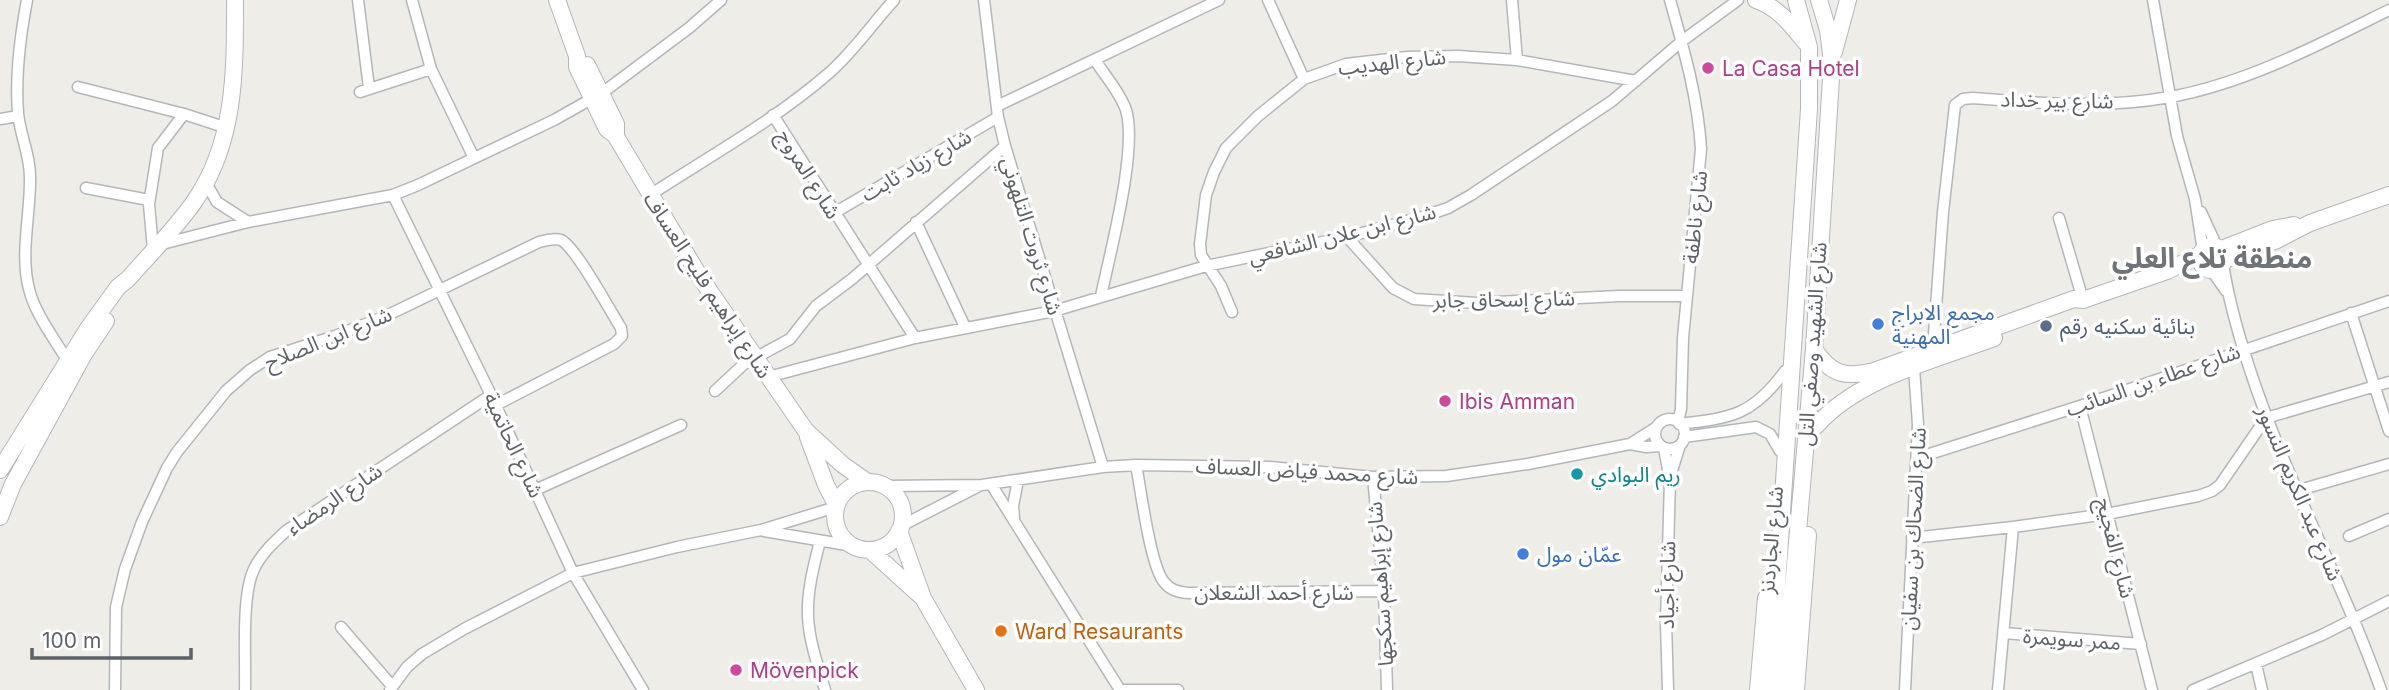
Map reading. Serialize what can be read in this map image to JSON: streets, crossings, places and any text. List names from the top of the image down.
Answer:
{
  "streets": {
    "street": [
      "شارع الهديب",
      "شارع بير خداد",
      "شارع زياد ثابت",
      "شارع المروج",
      "شارع ناطفة",
      "شارع ابن علان الشافعي",
      "شارع ثروت التلهوني",
      "شارع إبراهيم فليح العساف",
      "شارع إسحاق جابر",
      "شارع ابن الصلاح",
      "شارع الشهيد وصفي التل",
      "شارع عطاء بن السائب",
      "شارع الحاتمية",
      "شارع محمد فياض العساف",
      "شارع عبد الكريم النسور",
      "شارع الرمضاء",
      "شارع الضحاك بن سفيان",
      "شارع الجاردنز",
      "شارع الفجيج",
      "شارع إبراهيم سكجها",
      "شارع أجياد",
      "شارع أحمد الشعلان",
      "ممر سويمرة"
    ]
  },
  "crossings": [
    ["شارع الهديب", "شارع ابن علان الشافعي"],
    ["شارع بير خداد", "شارع عبد الكريم النسور"],
    ["شارع زياد ثابت", "شارع المروج"],
    ["شارع زياد ثابت", "شارع ثروت التلهوني"],
    ["شارع المروج", "شارع ابن علان الشافعي"],
    ["شارع ناطفة", "شارع ابن علان الشافعي"],
    ["شارع ناطفة", "شارع إسحاق جابر"],
    ["شارع ناطفة", "شارع محمد فياض العساف"],
    ["شارع ناطفة", "شارع أجياد"],
    ["شارع ابن علان الشافعي", "شارع ثروت التلهوني"],
    ["شارع ابن علان الشافعي", "شارع إبراهيم فليح العساف"],
    ["شارع ابن علان الشافعي", "شارع إسحاق جابر"],
    ["شارع ثروت التلهوني", "شارع محمد فياض العساف"],
    ["شارع إبراهيم فليح العساف", "شارع محمد فياض العساف"],
    ["شارع ابن الصلاح", "شارع الحاتمية"],
    ["شارع ابن الصلاح", "شارع الرمضاء"],
    ["شارع الشهيد وصفي التل", "شارع الجاردنز"],
    ["شارع عطاء بن السائب", "شارع عبد الكريم النسور"],
    ["شارع عطاء بن السائب", "شارع الضحاك بن سفيان"],
    ["شارع عطاء بن السائب", "شارع الفجيج"],
    ["شارع الحاتمية", "شارع الرمضاء"],
    ["شارع محمد فياض العساف", "شارع إبراهيم سكجها"],
    ["شارع محمد فياض العساف", "شارع أجياد"],
    ["شارع محمد فياض العساف", "شارع أحمد الشعلان"],
    ["شارع الفجيج", "ممر سويمرة"],
    ["شارع إبراهيم سكجها", "شارع أحمد الشعلان"]
  ],
  "districts": ["منطقة تلاع العلي"],
  "places": [
    "La Casa Hotel",
    "مجمع الابراج المهنية",
    "بنائية سكنيه رقم",
    "Ibis Amman",
    "ريم البوادي",
    "عمّان مول",
    "Ward Resaurants",
    "Mövenpick"
  ],
  "scale_bar": "100 m"
}
